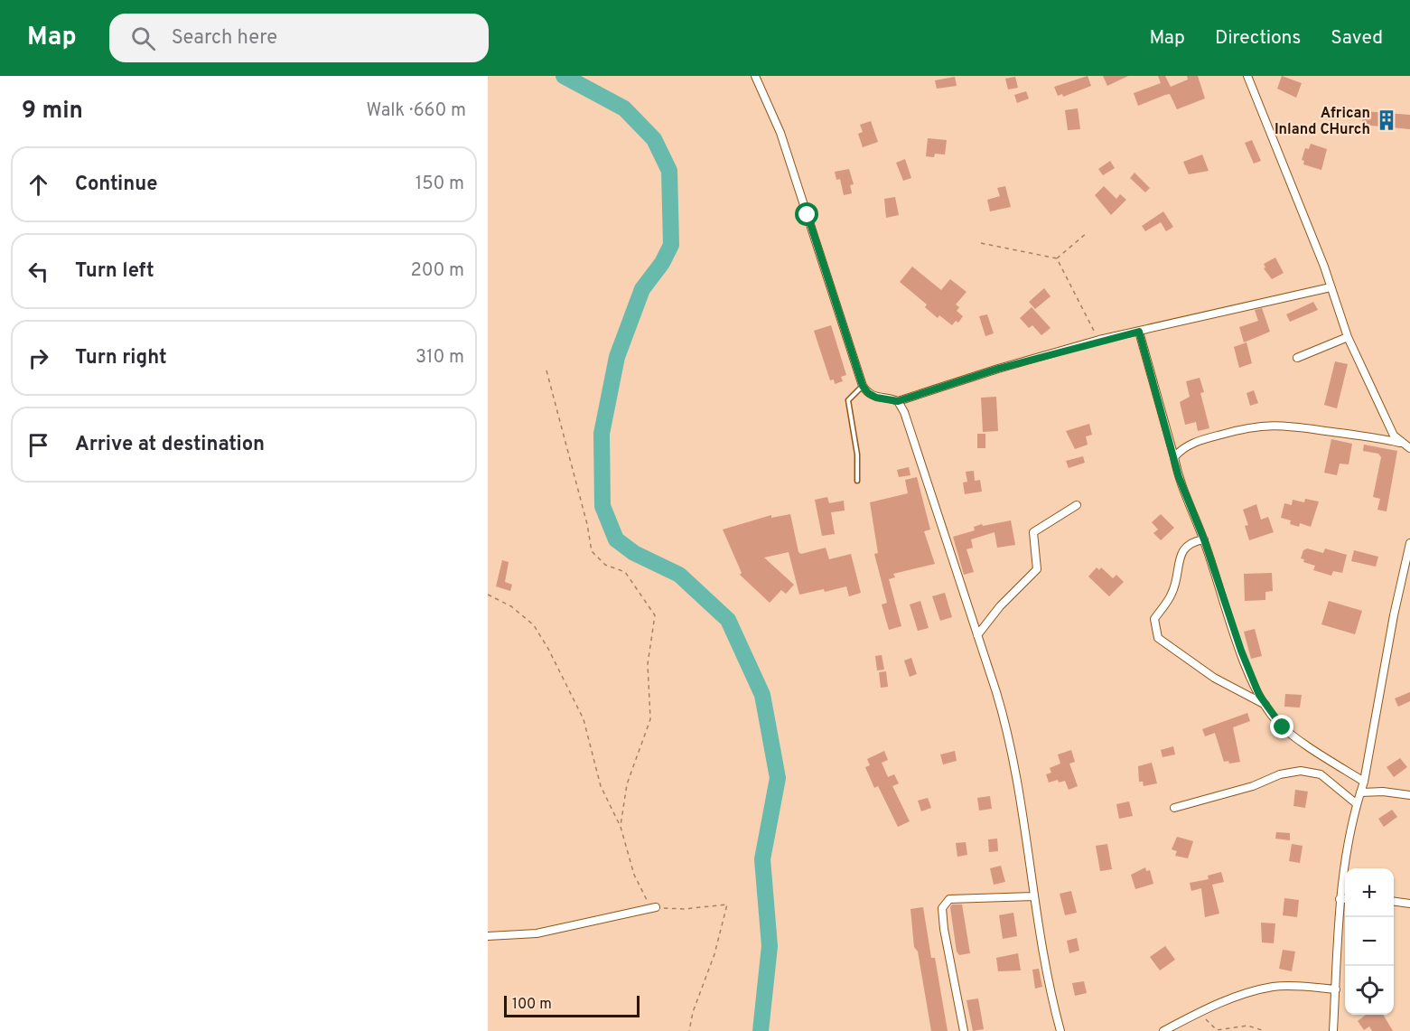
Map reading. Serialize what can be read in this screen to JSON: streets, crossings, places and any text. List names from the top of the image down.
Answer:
{
  "places": {
    "building": ["African Inland CHurch"]
  },
  "scale_bar": "100 m",
  "page": {
    "header": "Map",
    "search": "Search here",
    "nav": ["Map", "Directions", "Saved"],
    "heading": ["9 min", "Walk · 660 m"],
    "list": [
      ["Continue", "150 m"],
      ["Turn left", "200 m"],
      ["Turn right", "310 m"],
      "Arrive at destination"
    ],
    "map_buttons": ["+", "−"],
    "scale": "100 m"
  }
}
